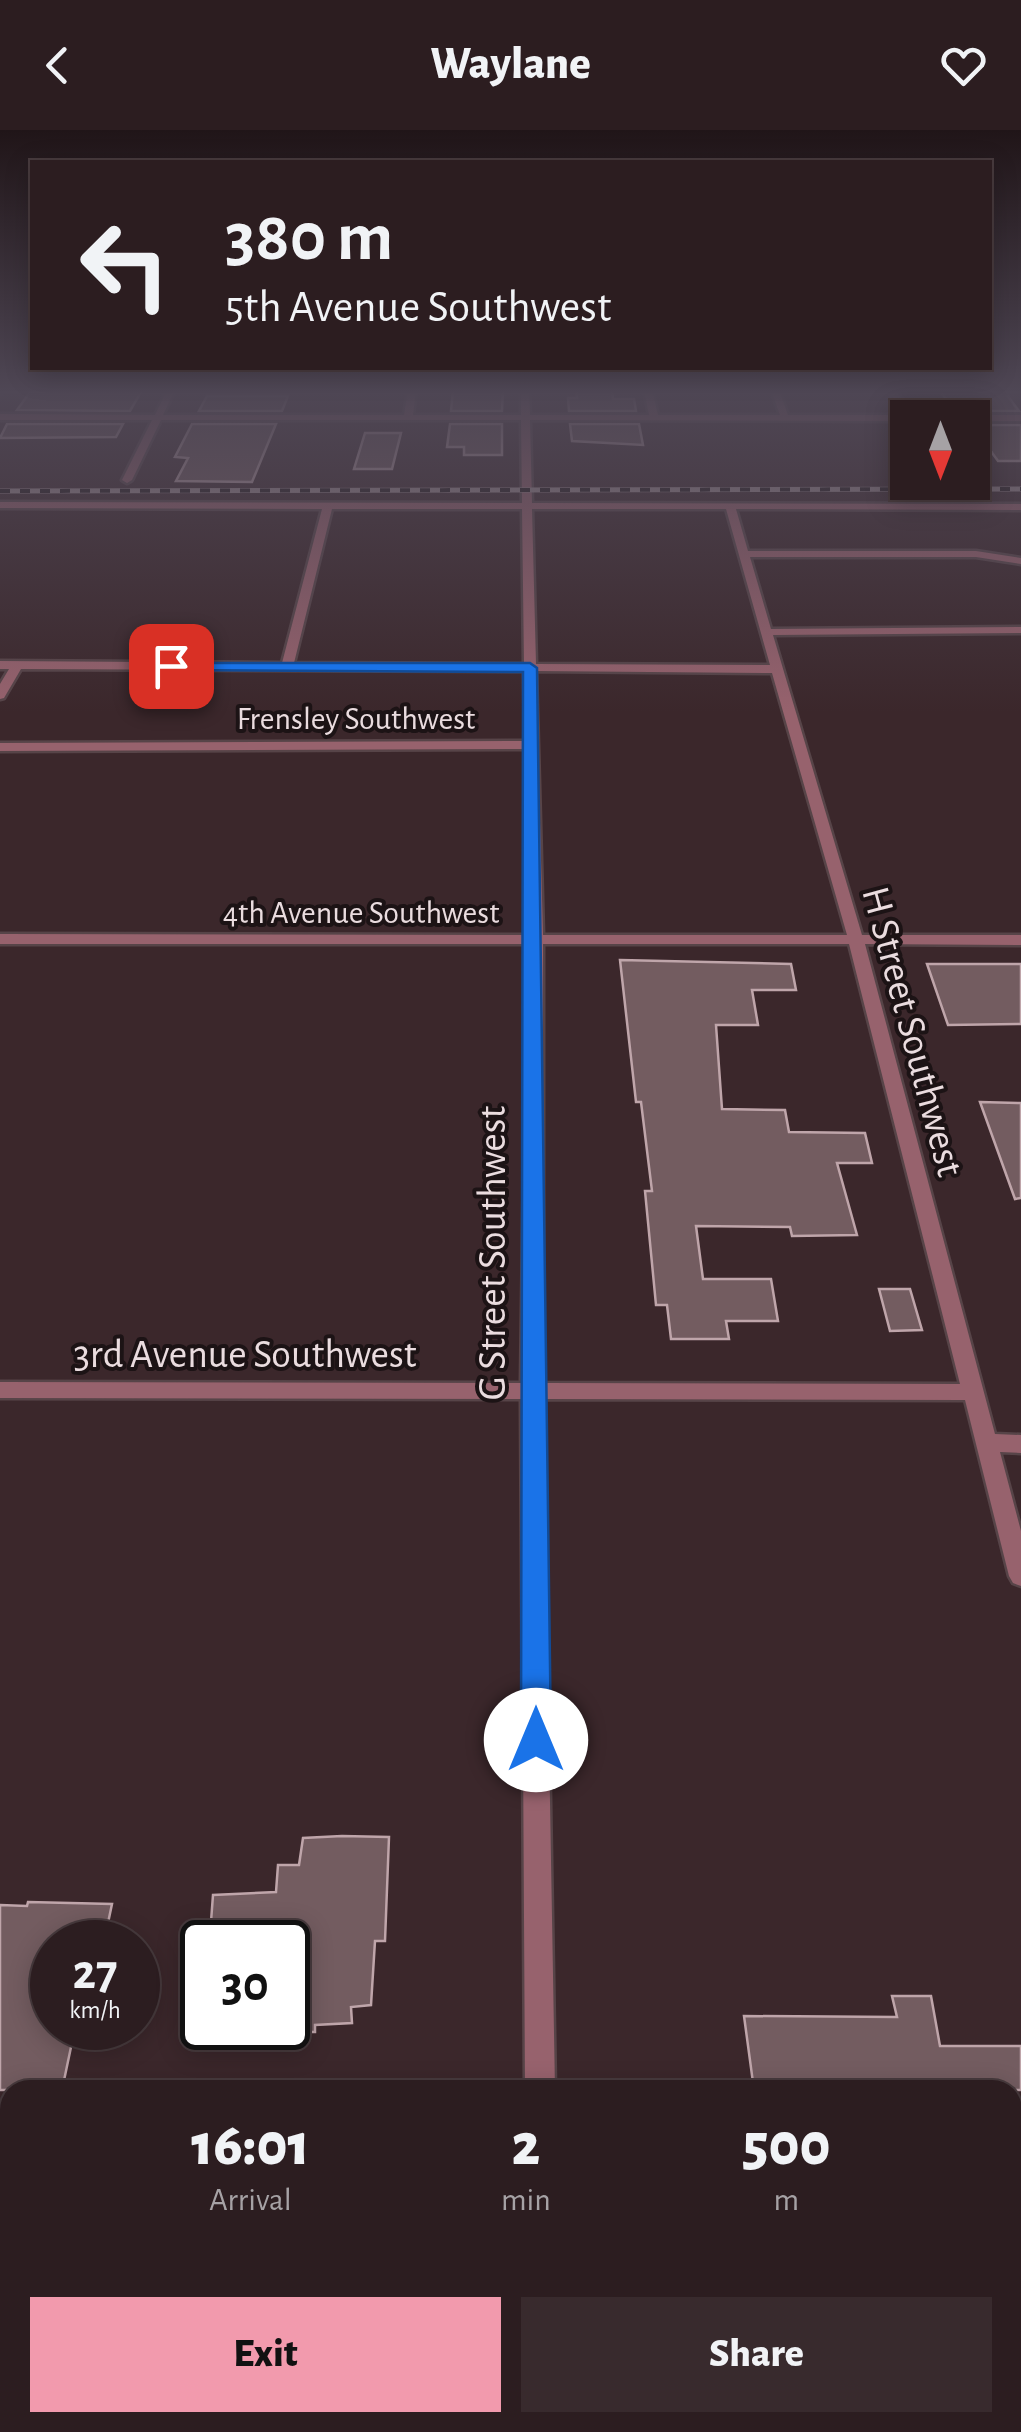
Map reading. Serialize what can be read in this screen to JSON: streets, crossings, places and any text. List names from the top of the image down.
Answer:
{
  "streets": {
    "street": [
      "Frensley Southwest",
      "4th Avenue Southwest",
      "H Street Southwest",
      "G Street Southwest",
      "3rd Avenue Southwest"
    ]
  },
  "crossings": [
    ["Frensley Southwest", "G Street Southwest"],
    ["4th Avenue Southwest", "H Street Southwest"],
    ["4th Avenue Southwest", "G Street Southwest"],
    ["H Street Southwest", "3rd Avenue Southwest"],
    ["G Street Southwest", "3rd Avenue Southwest"]
  ],
  "north": "bottom",
  "page": {
    "header": "Waylane",
    "turn": ["380 m", "5th Avenue Southwest"],
    "speed": "27 km/h",
    "limit": "30",
    "eta": [
      "16:01",
      "Arrival",
      "2",
      "min",
      "500",
      "m"
    ],
    "buttons": ["Exit", "Share"]
  }
}
